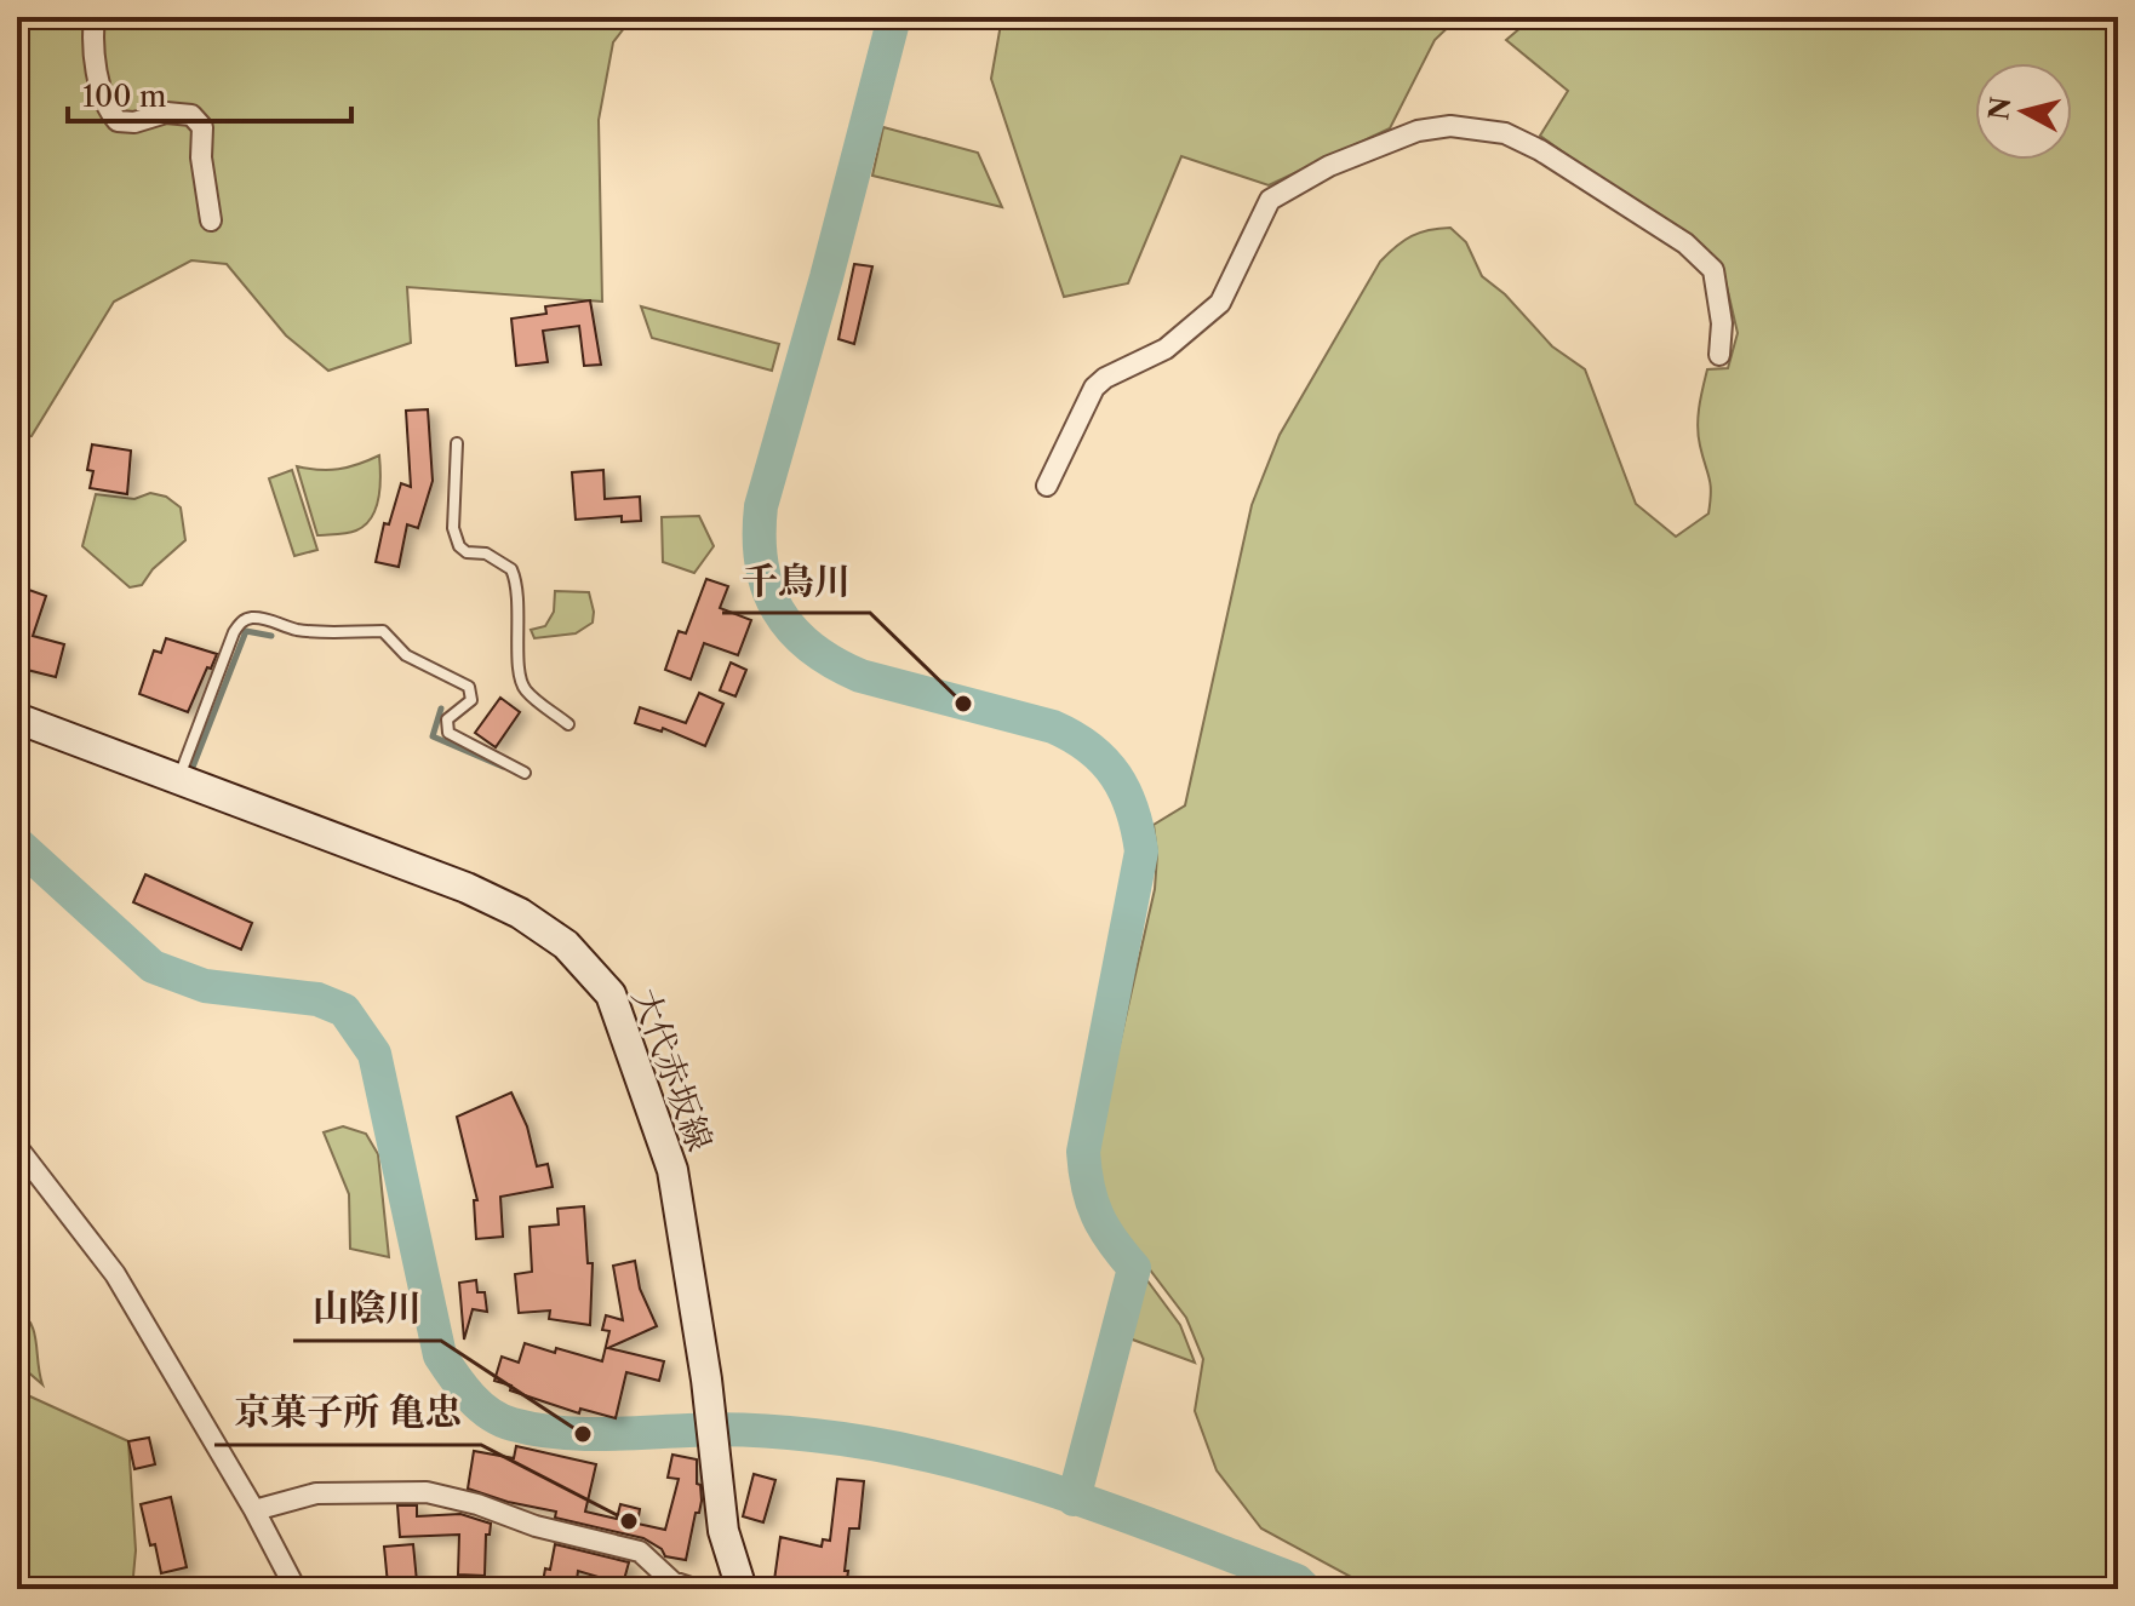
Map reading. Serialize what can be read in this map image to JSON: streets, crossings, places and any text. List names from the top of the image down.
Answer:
{
  "streets": {
    "main road": ["大代赤坂線"]
  },
  "places": ["千鳥川", "山陰川", "京菓子所 亀忠"],
  "scale_bar": "100 m",
  "north": "left"
}
